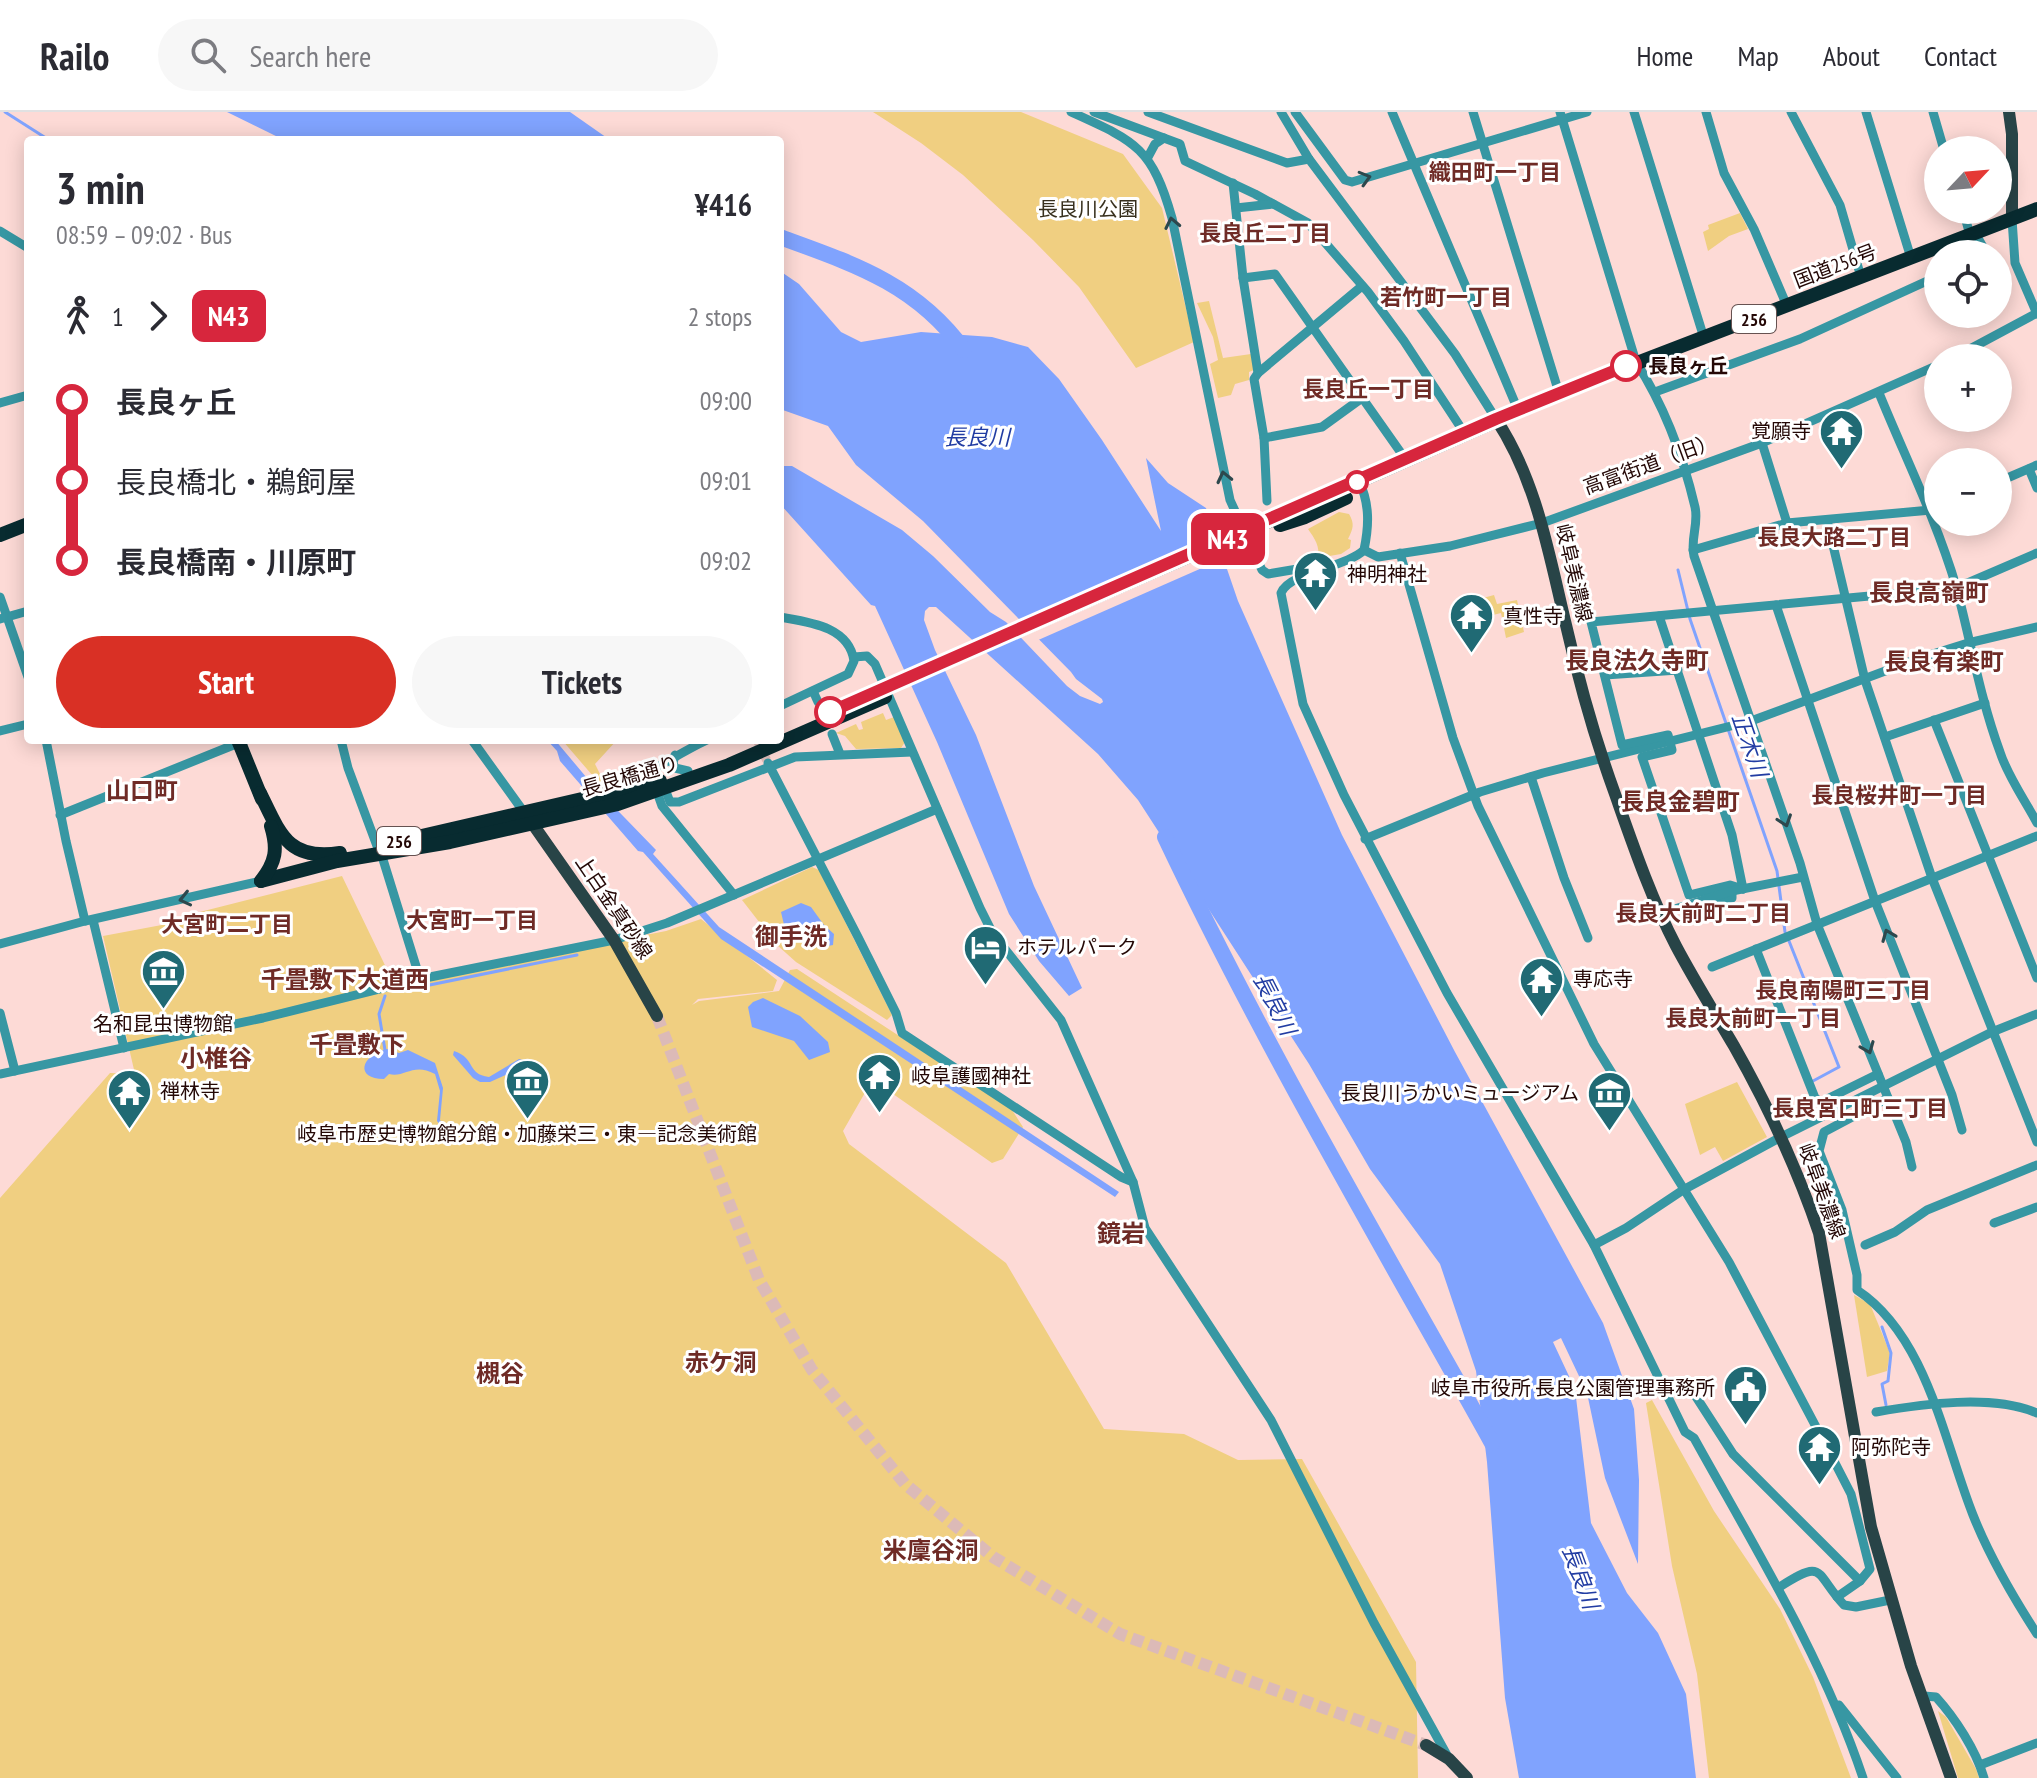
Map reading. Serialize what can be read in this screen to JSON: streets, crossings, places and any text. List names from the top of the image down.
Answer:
{
  "streets": {
    "highway": ["国道256号", "256", "長良橋通り"],
    "main road": ["岐阜美濃線", "上白金真砂線"],
    "street": ["高富街道（旧）"]
  },
  "crossings": [
    ["国道256号", "岐阜美濃線"],
    ["国道256号", "長良橋通り"],
    ["高富街道（旧）", "岐阜美濃線"],
    ["長良橋通り", "上白金真砂線"]
  ],
  "districts": [
    "織田町一丁目",
    "長良丘二丁目",
    "若竹町一丁目",
    "長良丘一丁目",
    "長良大路二丁目",
    "長良高嶺町",
    "長良法久寺町",
    "長良有楽町",
    "山口町",
    "長良桜井町一丁目",
    "長良金碧町",
    "長良大前町二丁目",
    "大宮町一丁目",
    "大宮町二丁目",
    "御手洗",
    "千畳敷下大道西",
    "長良南陽町三丁目",
    "長良大前町一丁目",
    "千畳敷下",
    "小椎谷",
    "長良宮口町三丁目",
    "鏡岩",
    "赤ケ洞",
    "槻谷",
    "米廩谷洞"
  ],
  "water": ["長良川", "正木川"],
  "parks": ["長良川公園"],
  "places": {
    "other": ["長良ヶ丘"],
    "temple": [
      "覚願寺",
      "神明神社",
      "真性寺",
      "専応寺",
      "岐阜護國神社",
      "禅林寺",
      "阿弥陀寺"
    ],
    "hotel": ["ホテルパーク"],
    "museum": ["名和昆虫博物館", "岐阜市歴史博物館分館・加藤栄三・東―記念美術館", "長良川うかいミュージアム"],
    "public building": ["岐阜市役所 長良公園管理事務所"]
  },
  "lines": ["bus line N43"],
  "north": "top right",
  "page": {
    "header": "Railo",
    "search": "Search here",
    "nav": [
      "Home",
      "Map",
      "About",
      "Contact"
    ],
    "on_map": "N43",
    "map_buttons": ["+", "−"],
    "heading": ["3 min", "08:59 – 09:02 · Bus", "¥416"],
    "legs": ["1", "N43", "2 stops"],
    "list": [
      {
        "name": "長良ヶ丘",
        "value": "09:00"
      },
      {
        "name": "長良橋北・鵜飼屋",
        "value": "09:01"
      },
      {
        "name": "長良橋南・川原町",
        "value": "09:02"
      }
    ],
    "buttons": ["Start", "Tickets"]
  }
}
